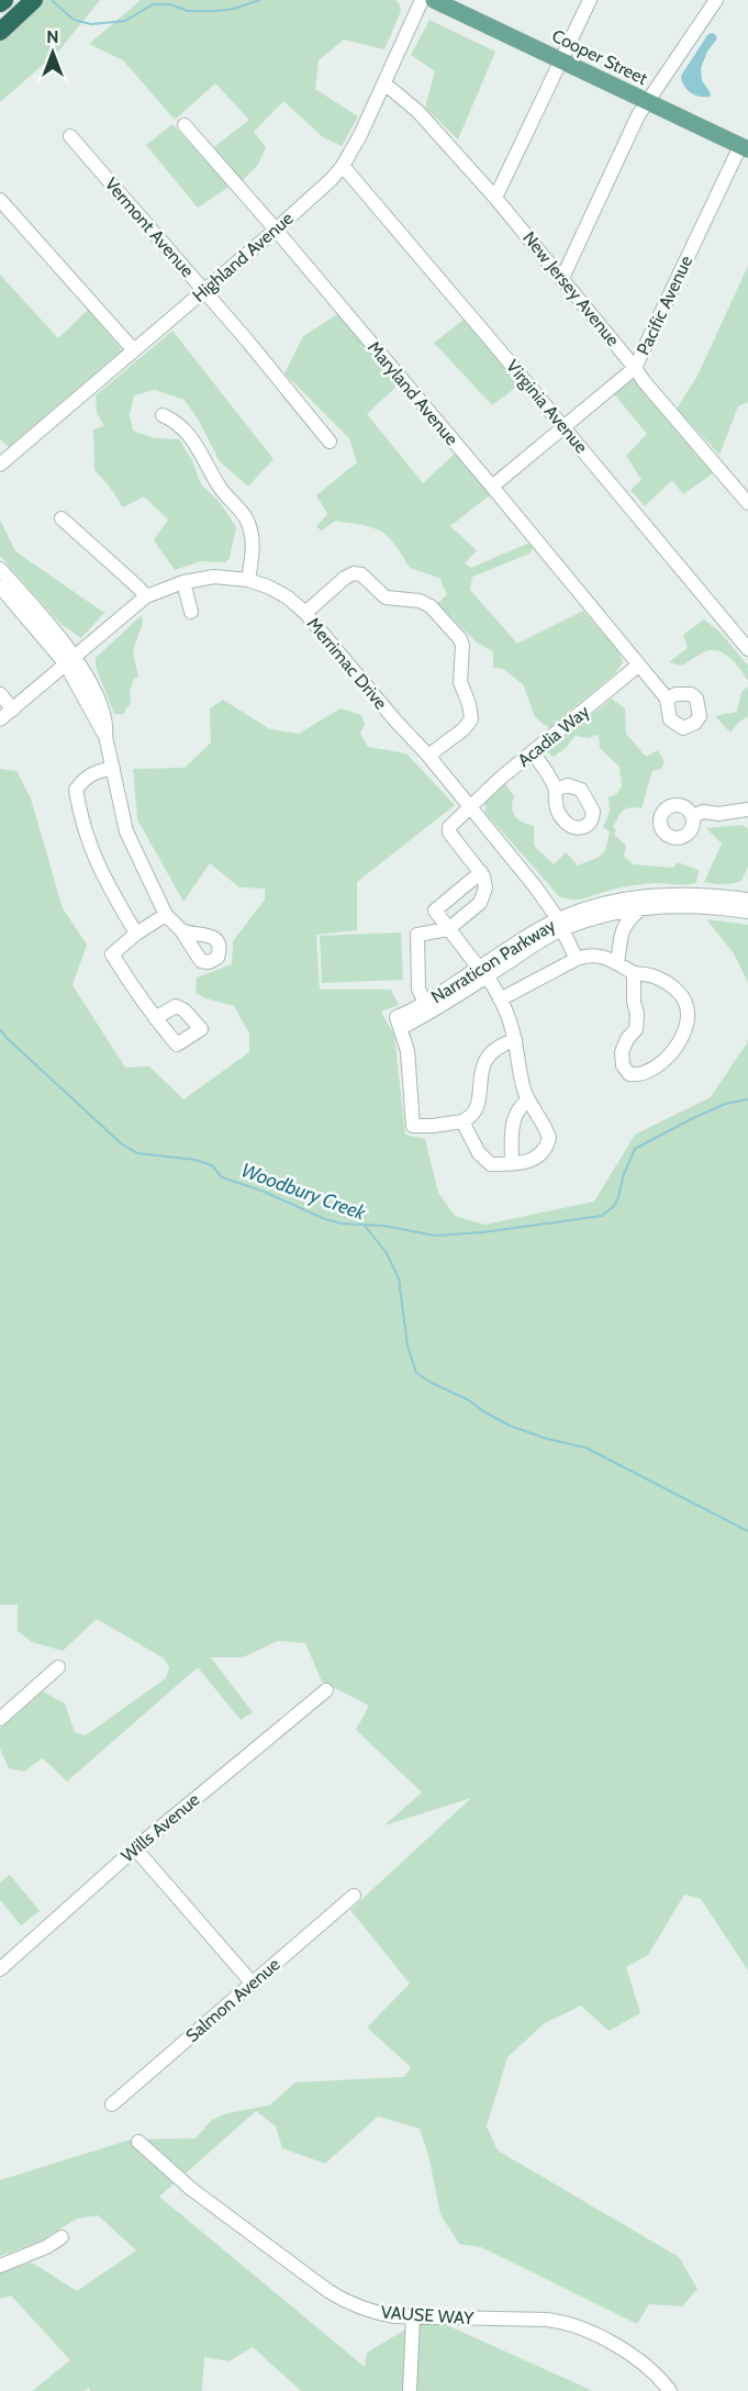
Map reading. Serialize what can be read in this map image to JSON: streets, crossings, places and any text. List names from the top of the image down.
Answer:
{
  "streets": {
    "main road": ["Cooper Street"],
    "street": [
      "Vermont Avenue",
      "Highland Avenue",
      "New Jersey Avenue",
      "Pacific Avenue",
      "Maryland Avenue",
      "Virginia Avenue",
      "Merrimac Drive",
      "Acadia Way",
      "Narraticon Parkway",
      "Wills Avenue",
      "Salmon Avenue",
      "VAUSE WAY"
    ]
  },
  "crossings": [
    ["Cooper Street", "Pacific Avenue"],
    ["Vermont Avenue", "Highland Avenue"],
    ["Highland Avenue", "New Jersey Avenue"],
    ["Highland Avenue", "Maryland Avenue"],
    ["Highland Avenue", "Virginia Avenue"],
    ["New Jersey Avenue", "Pacific Avenue"],
    ["Pacific Avenue", "Maryland Avenue"],
    ["Pacific Avenue", "Virginia Avenue"],
    ["Maryland Avenue", "Acadia Way"],
    ["Merrimac Drive", "Acadia Way"],
    ["Merrimac Drive", "Narraticon Parkway"]
  ],
  "water": ["Woodbury Creek"],
  "north": "top"
}
